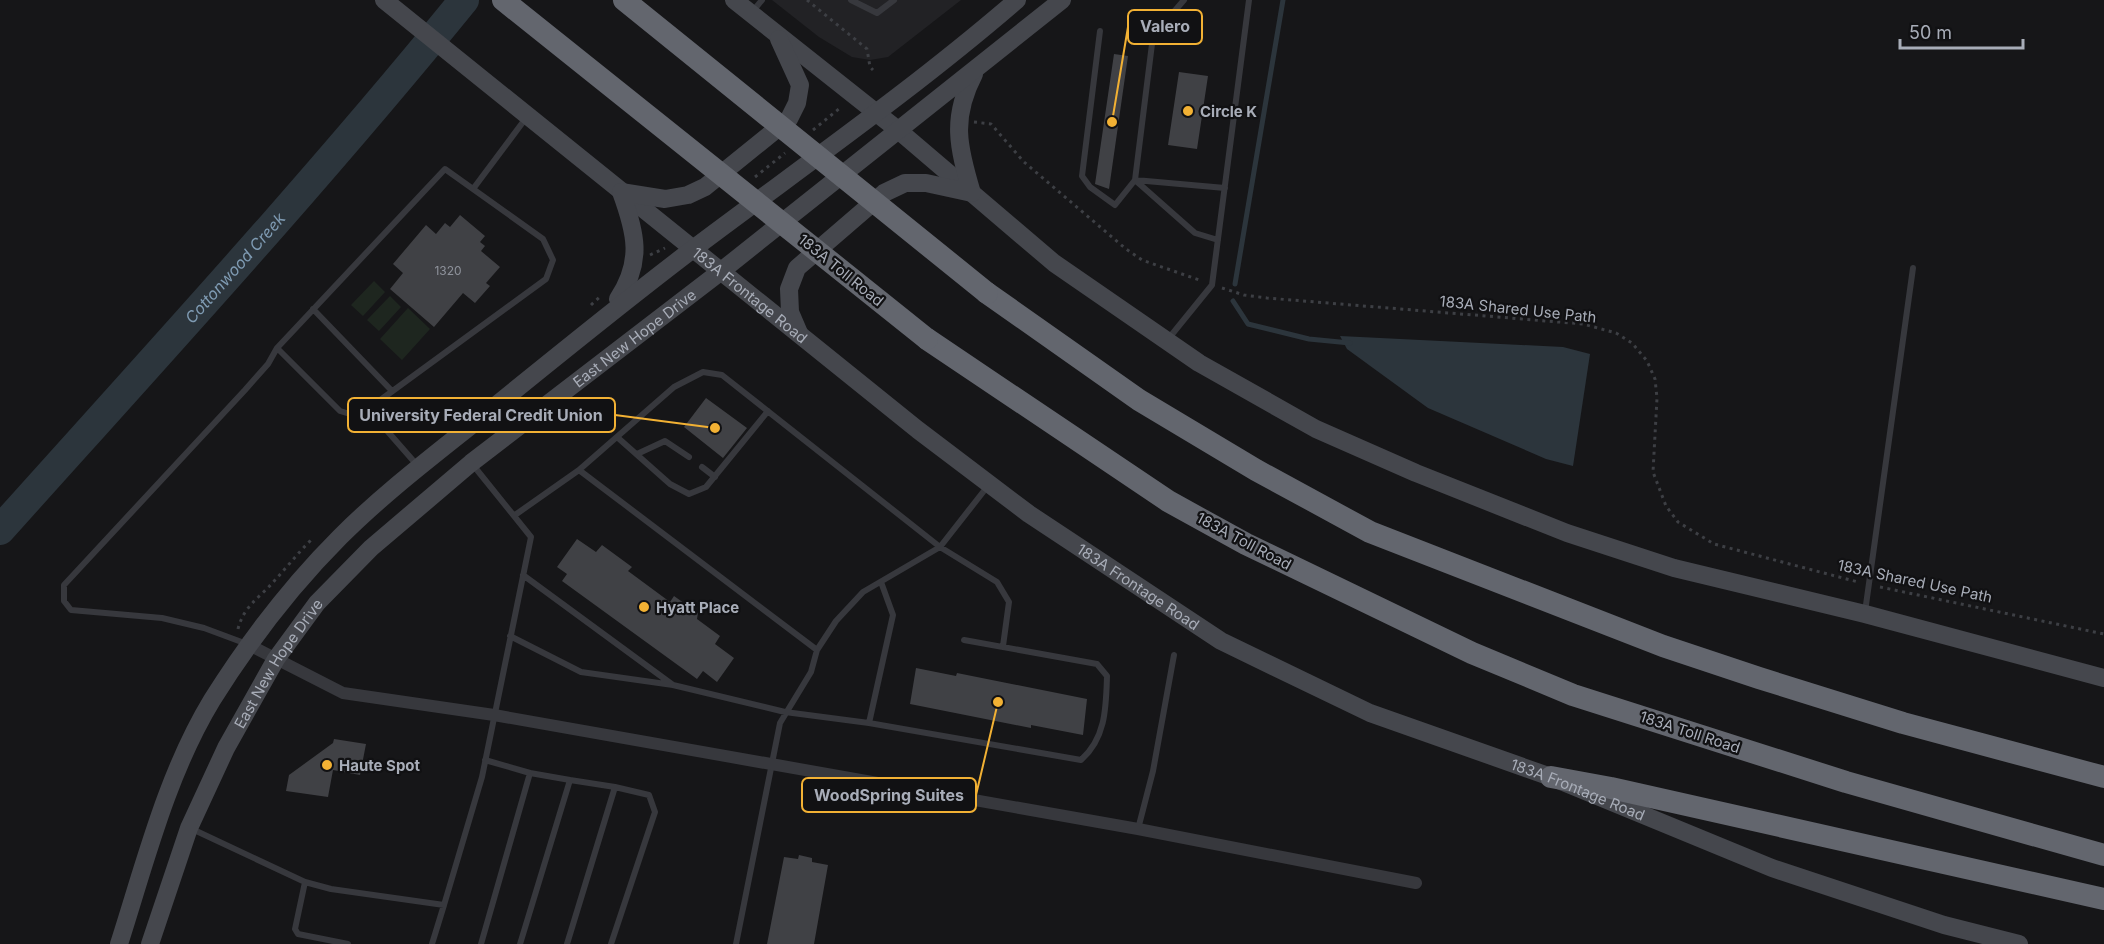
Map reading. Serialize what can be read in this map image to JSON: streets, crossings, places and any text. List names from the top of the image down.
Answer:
{
  "streets": {
    "highway": ["183A Toll Road"],
    "main road": ["183A Frontage Road", "East New Hope Drive"],
    "path": ["183A Shared Use Path"]
  },
  "crossings": [
    ["183A Frontage Road", "East New Hope Drive"]
  ],
  "water": ["Cottonwood Creek"],
  "places": [
    "Circle K",
    "Valero",
    "University Federal Credit Union",
    "Hyatt Place",
    "WoodSpring Suites",
    "Haute Spot"
  ],
  "house_numbers": ["1320"],
  "scale_bar": "50 m"
}
